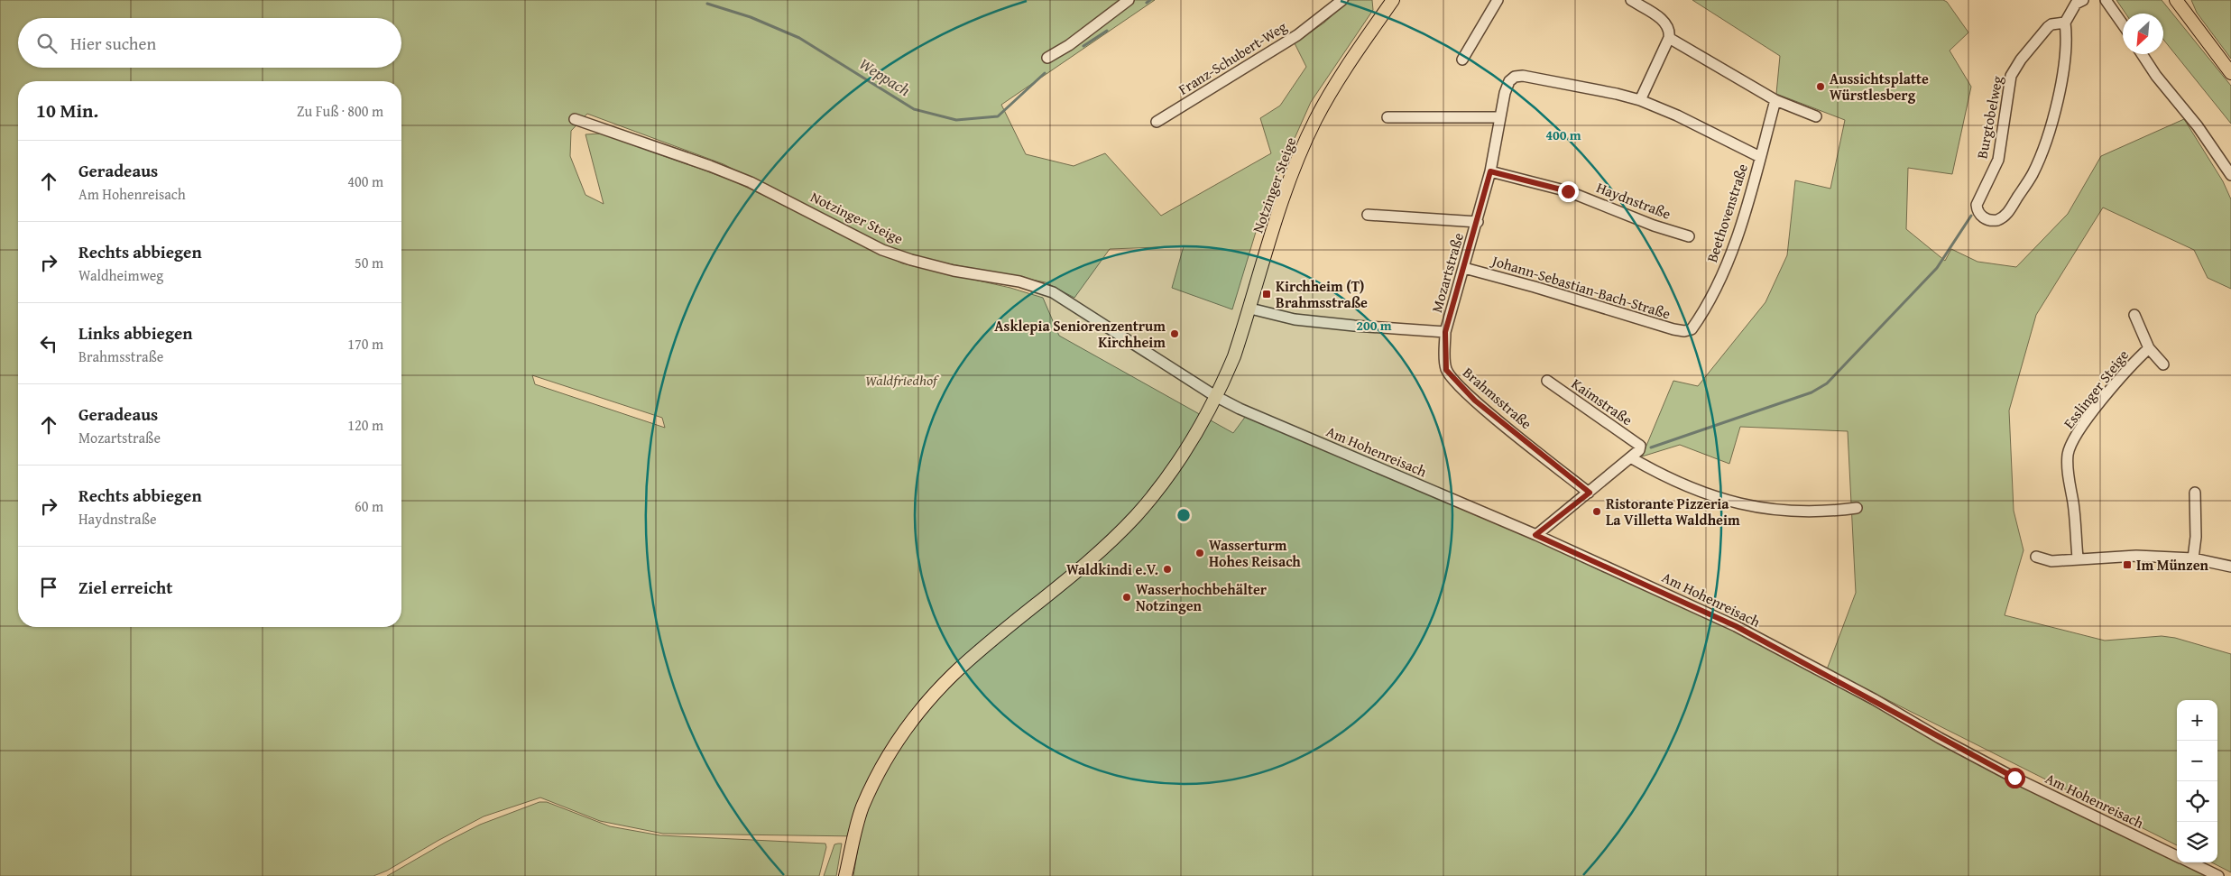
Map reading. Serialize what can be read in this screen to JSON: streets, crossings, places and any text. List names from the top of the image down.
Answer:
{
  "streets": {
    "main road": ["Notzinger Steige"],
    "street": [
      "Franz-Schubert-Weg",
      "Burgtobelweg",
      "Haydnstraße",
      "Beethovenstraße",
      "Mozartstraße",
      "Johann-Sebastian-Bach-Straße",
      "Esslinger Steige",
      "Brahmsstraße",
      "Kaimstraße",
      "Am Hohenreisach"
    ]
  },
  "crossings": [
    ["Notzinger Steige", "Am Hohenreisach"],
    ["Haydnstraße", "Mozartstraße"],
    ["Beethovenstraße", "Johann-Sebastian-Bach-Straße"],
    ["Mozartstraße", "Johann-Sebastian-Bach-Straße"],
    ["Mozartstraße", "Brahmsstraße"]
  ],
  "water": ["Weppach"],
  "parks": ["Waldfriedhof"],
  "places": {
    "other": [
      "Aussichtsplatte Würstlesberg",
      "Asklepia Seniorenzentrum Kirchheim",
      "Ristorante Pizzeria La Villetta Waldheim",
      "Wasserturm Hohes Reisach",
      "Waldkindi e.V.",
      "Wasserhochbehälter Notzingen"
    ],
    "transit": ["Kirchheim (T) Brahmsstraße", "Im Münzen"]
  },
  "north": "bottom left",
  "page": {
    "search": "Hier suchen",
    "heading": ["10 Min.", "Zu Fuß · 800 m"],
    "list": [
      ["Geradeaus", "Am Hohenreisach", "400 m"],
      ["Rechts abbiegen", "Waldheimweg", "50 m"],
      ["Links abbiegen", "Brahmsstraße", "170 m"],
      ["Geradeaus", "Mozartstraße", "120 m"],
      ["Rechts abbiegen", "Haydnstraße", "60 m"],
      "Ziel erreicht"
    ],
    "map_buttons": ["+", "−"]
  },
  "rings": ["400 m", "200 m"]
}
